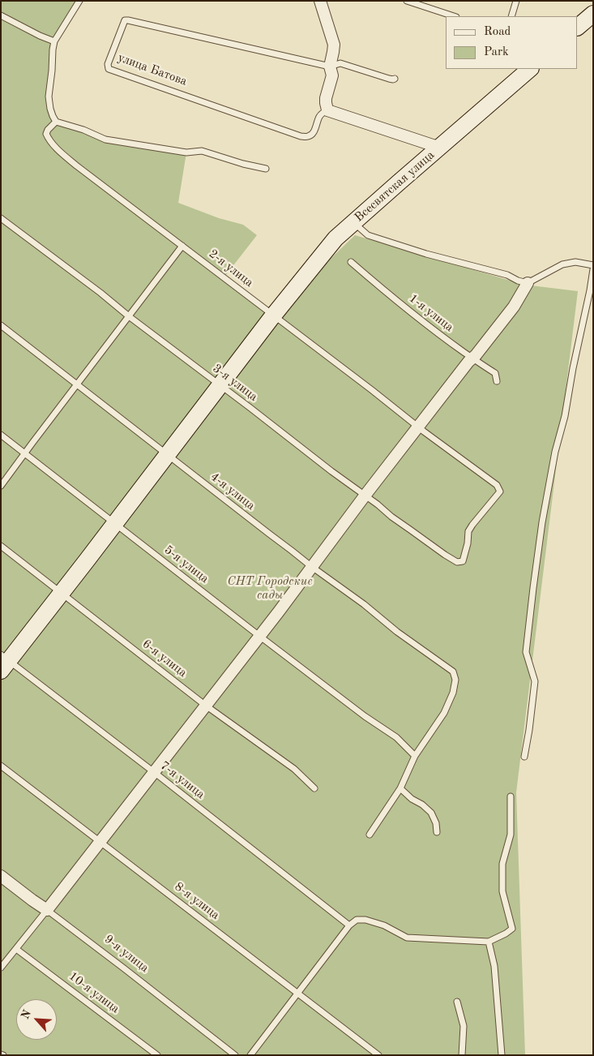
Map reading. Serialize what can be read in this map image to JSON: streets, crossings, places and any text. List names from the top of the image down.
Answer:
{
  "streets": {
    "street": ["Всесвятская улица", "9-я улица"],
    "lane": [
      "улица Батова",
      "2-я улица",
      "1-я улица",
      "3-я улица",
      "4-я улица",
      "5-я улица",
      "6-я улица",
      "7-я улица",
      "8-я улица",
      "10-я улица"
    ]
  },
  "crossings": [
    ["Всесвятская улица", "2-я улица"],
    ["Всесвятская улица", "3-я улица"],
    ["Всесвятская улица", "4-я улица"],
    ["Всесвятская улица", "5-я улица"],
    ["Всесвятская улица", "6-я улица"],
    ["Всесвятская улица", "7-я улица"],
    ["2-я улица", "3-я улица"],
    ["4-я улица", "5-я улица"]
  ],
  "parks": ["СНТ Городские сады"],
  "legend": ["Road", "Park"],
  "north": "top left"
}
